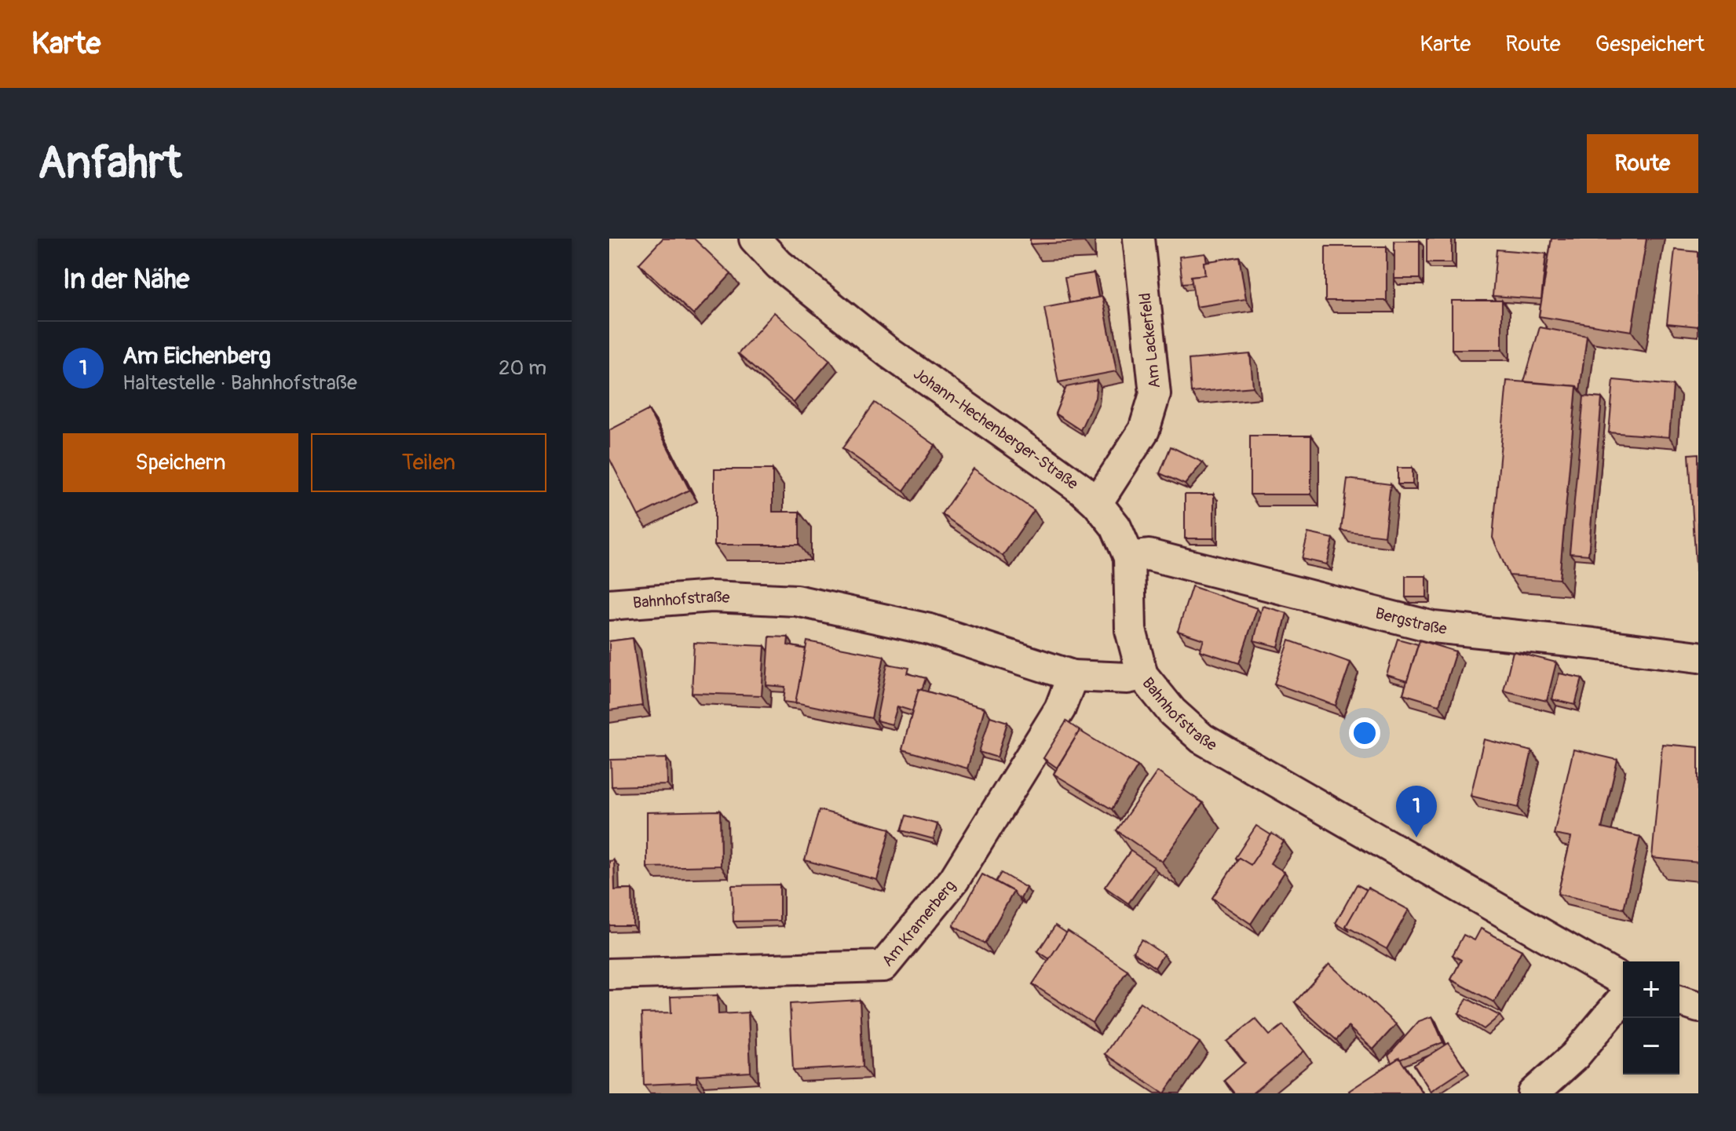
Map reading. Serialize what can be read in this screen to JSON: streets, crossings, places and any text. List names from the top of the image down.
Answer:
{
  "streets": {
    "street": [
      "Am Lackerfeld",
      "Johann-Hechenberger-Straße",
      "Bahnhofstraße",
      "Bergstraße",
      "Am Kramerberg"
    ]
  },
  "crossings": [
    ["Am Lackerfeld", "Johann-Hechenberger-Straße"],
    ["Johann-Hechenberger-Straße", "Bahnhofstraße"],
    ["Johann-Hechenberger-Straße", "Bergstraße"],
    ["Bahnhofstraße", "Am Kramerberg"]
  ],
  "page": {
    "header": "Karte",
    "nav": ["Karte", "Route", "Gespeichert"],
    "buttons": [
      "Route",
      ["Speichern", "Teilen"]
    ],
    "title": "Anfahrt",
    "heading": "In der Nähe",
    "list": [
      {
        "mark": "1",
        "name": "Am Eichenberg",
        "note": "Haltestelle · Bahnhofstraße",
        "value": "20 m"
      }
    ],
    "pins": "1",
    "map_buttons": ["+", "−"]
  }
}
